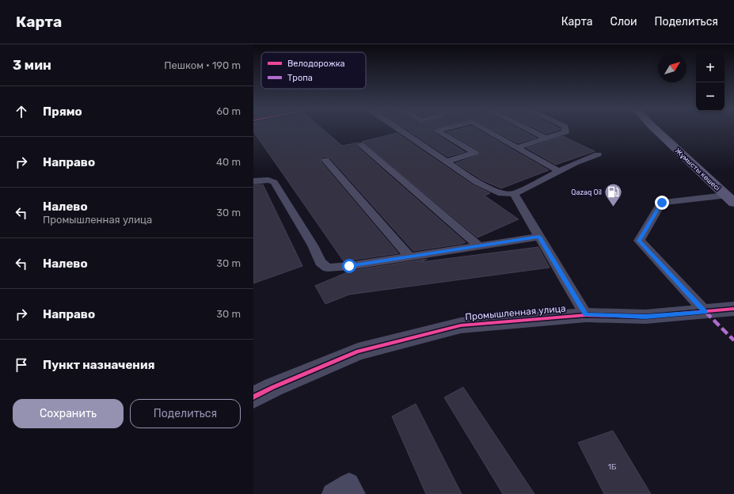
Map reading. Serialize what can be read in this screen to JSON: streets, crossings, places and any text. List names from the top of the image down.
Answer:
{
  "streets": {
    "main road": ["Жұмысты көшесі"],
    "street": ["Промышленная улица"]
  },
  "places": {
    "fuel station": ["Qazaq Oil"]
  },
  "house_numbers": ["1Б"],
  "legend": ["Велодорожка", "Тропа"],
  "north": "top right",
  "page": {
    "header": "Карта",
    "nav": ["Карта", "Слои", "Поделиться"],
    "heading": ["3 мин", "Пешком · 190 m"],
    "map_buttons": ["+", "−"],
    "list": [
      ["Прямо", "60 m"],
      ["Направо", "40 m"],
      ["Налево", "Промышленная улица", "30 m"],
      ["Налево", "30 m"],
      ["Направо", "30 m"],
      "Пункт назначения"
    ],
    "buttons": ["Сохранить", "Поделиться"]
  }
}
